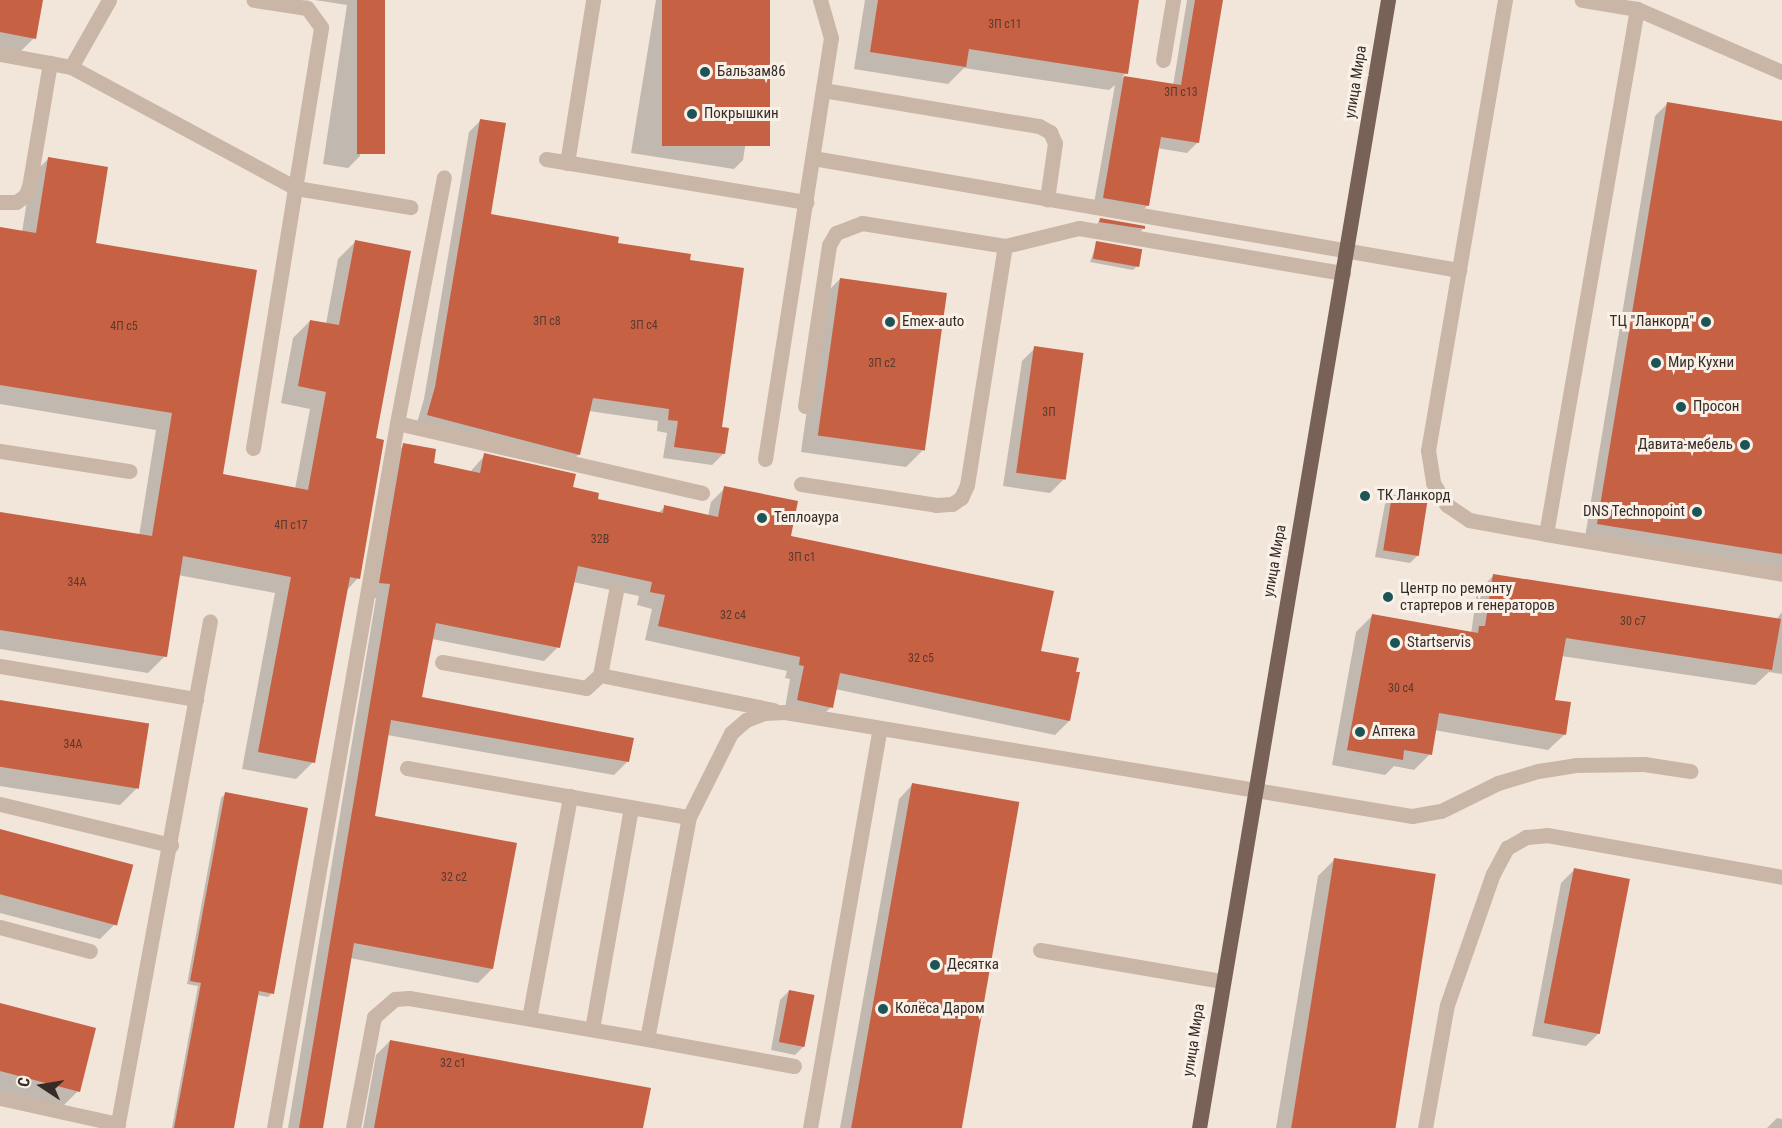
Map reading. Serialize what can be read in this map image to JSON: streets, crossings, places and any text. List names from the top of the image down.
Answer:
{
  "streets": {
    "main road": ["улица Мира"]
  },
  "places": [
    "Бальзам86",
    "Покрышкин",
    "Emex-auto",
    "ТЦ \"Ланкорд\"",
    "Мир Кухни",
    "Просон",
    "Давита-мебель",
    "ТК Ланкорд",
    "DNS Technopoint",
    "Теплоаура",
    "Центр по ремонту стартеров и генераторов",
    "Startservis",
    "Аптека",
    "Десятка",
    "Колёса Даром"
  ],
  "house_numbers": [
    "3П с11",
    "3П с13",
    "3П с8",
    "3П с4",
    "4П с5",
    "3П с2",
    "3П",
    "4П с17",
    "32В",
    "3П с1",
    "34А",
    "32 с4",
    "30 с7",
    "32 с5",
    "30 с4",
    "34А",
    "32 с2",
    "32 с1"
  ],
  "north": "left"
}
